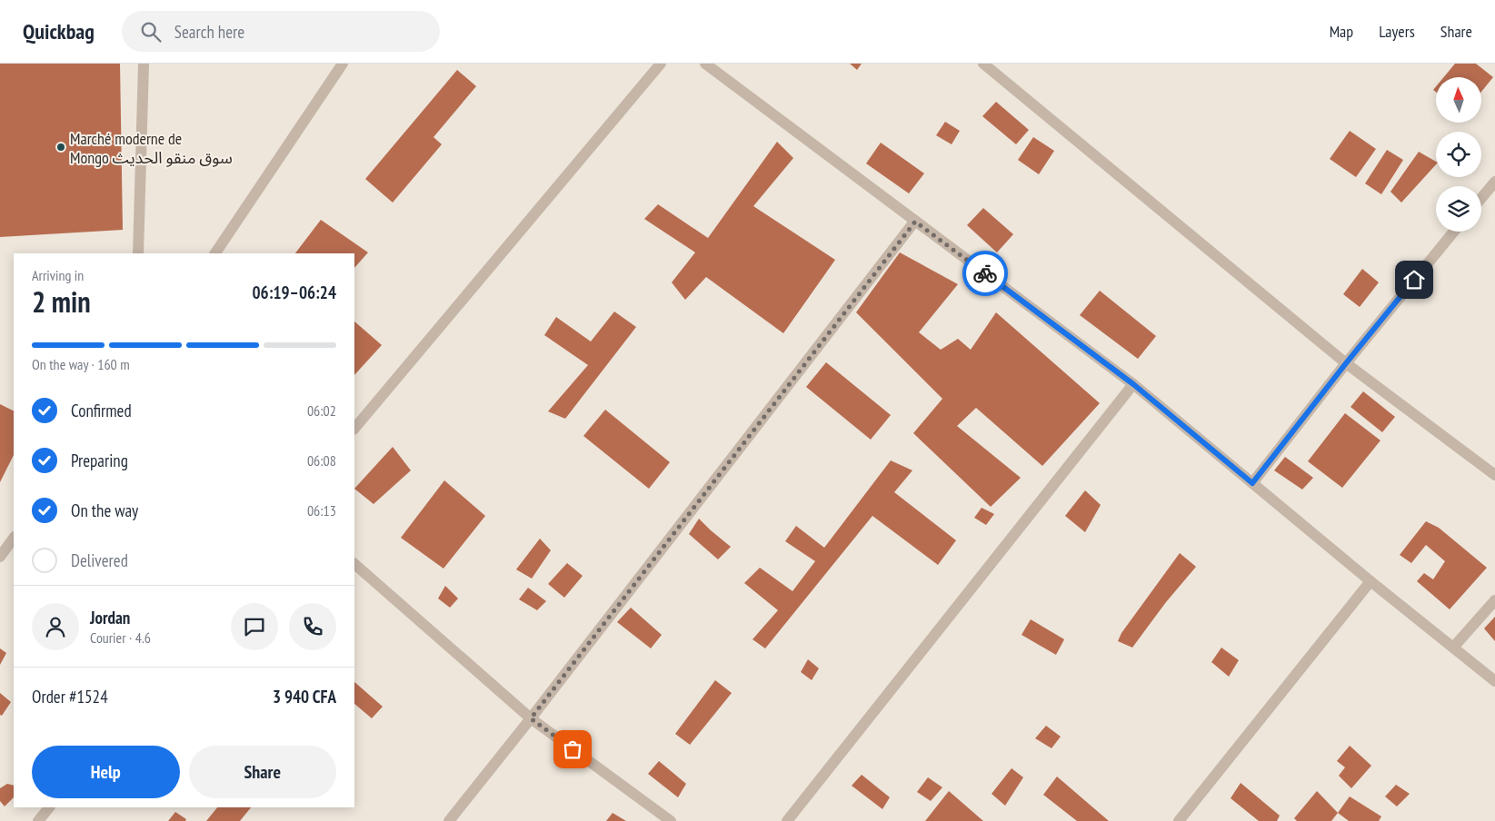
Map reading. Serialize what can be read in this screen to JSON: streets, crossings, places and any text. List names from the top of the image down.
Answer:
{
  "places": ["Marché moderne de Mongo سوق منقو الحديث"],
  "north": "top",
  "page": {
    "header": "Quickbag",
    "search": "Search here",
    "nav": ["Map", "Layers", "Share"],
    "heading": ["2 min", "Arriving in", "06:19–06:24"],
    "panel": [
      "Jordan",
      "Courier · 4.6",
      "Order #1524",
      "3 940 CFA"
    ],
    "bar": "On the way · 160 m",
    "list": [
      ["Confirmed", "06:02"],
      ["Preparing", "06:08"],
      ["On the way", "06:13"],
      "Delivered"
    ],
    "buttons": ["Help", "Share"]
  }
}
